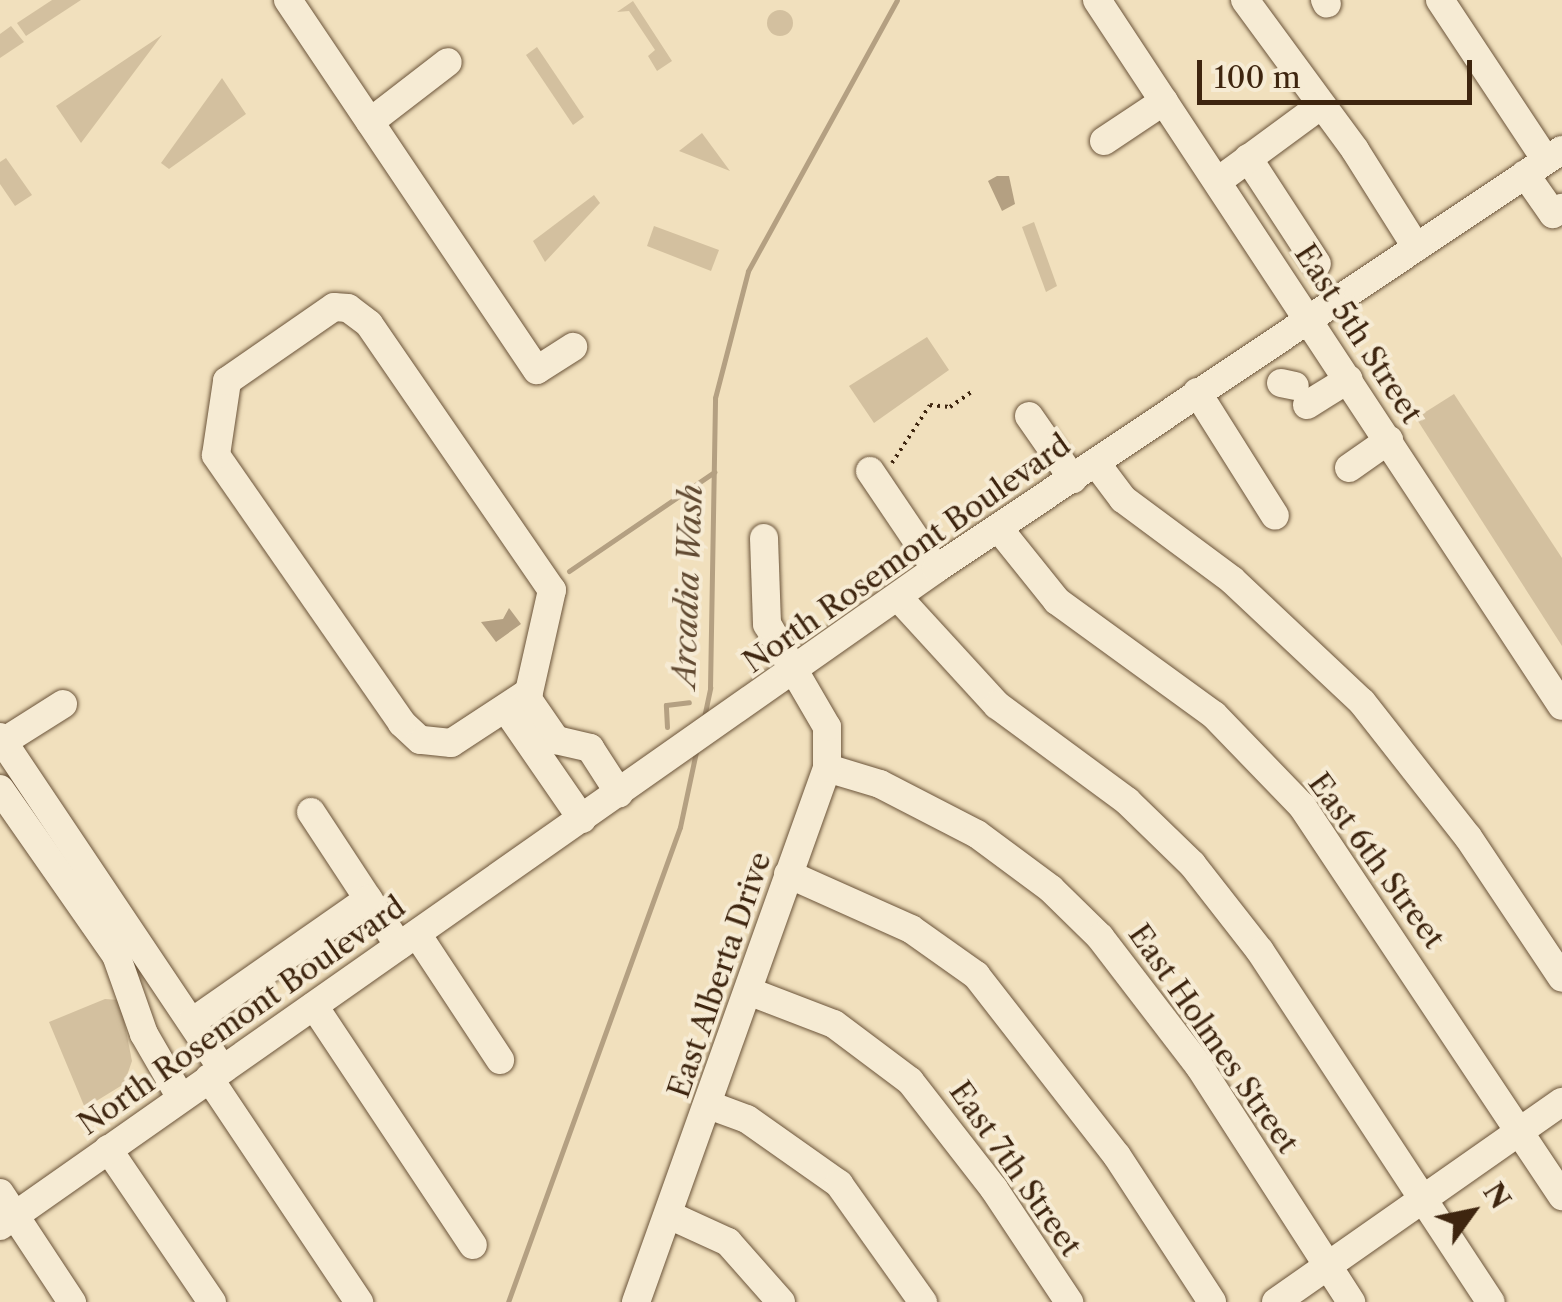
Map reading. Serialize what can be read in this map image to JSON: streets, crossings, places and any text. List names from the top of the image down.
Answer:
{
  "streets": {
    "street": [
      "East 5th Street",
      "North Rosemont Boulevard",
      "East 6th Street",
      "East Alberta Drive",
      "East Holmes Street",
      "East 7th Street"
    ]
  },
  "crossings": [
    ["East 5th Street", "North Rosemont Boulevard"],
    ["North Rosemont Boulevard", "East 6th Street"],
    ["North Rosemont Boulevard", "East Alberta Drive"],
    ["East Alberta Drive", "East Holmes Street"],
    ["East Alberta Drive", "East 7th Street"]
  ],
  "water": ["Arcadia Wash"],
  "scale_bar": "100 m",
  "north": "top right"
}
